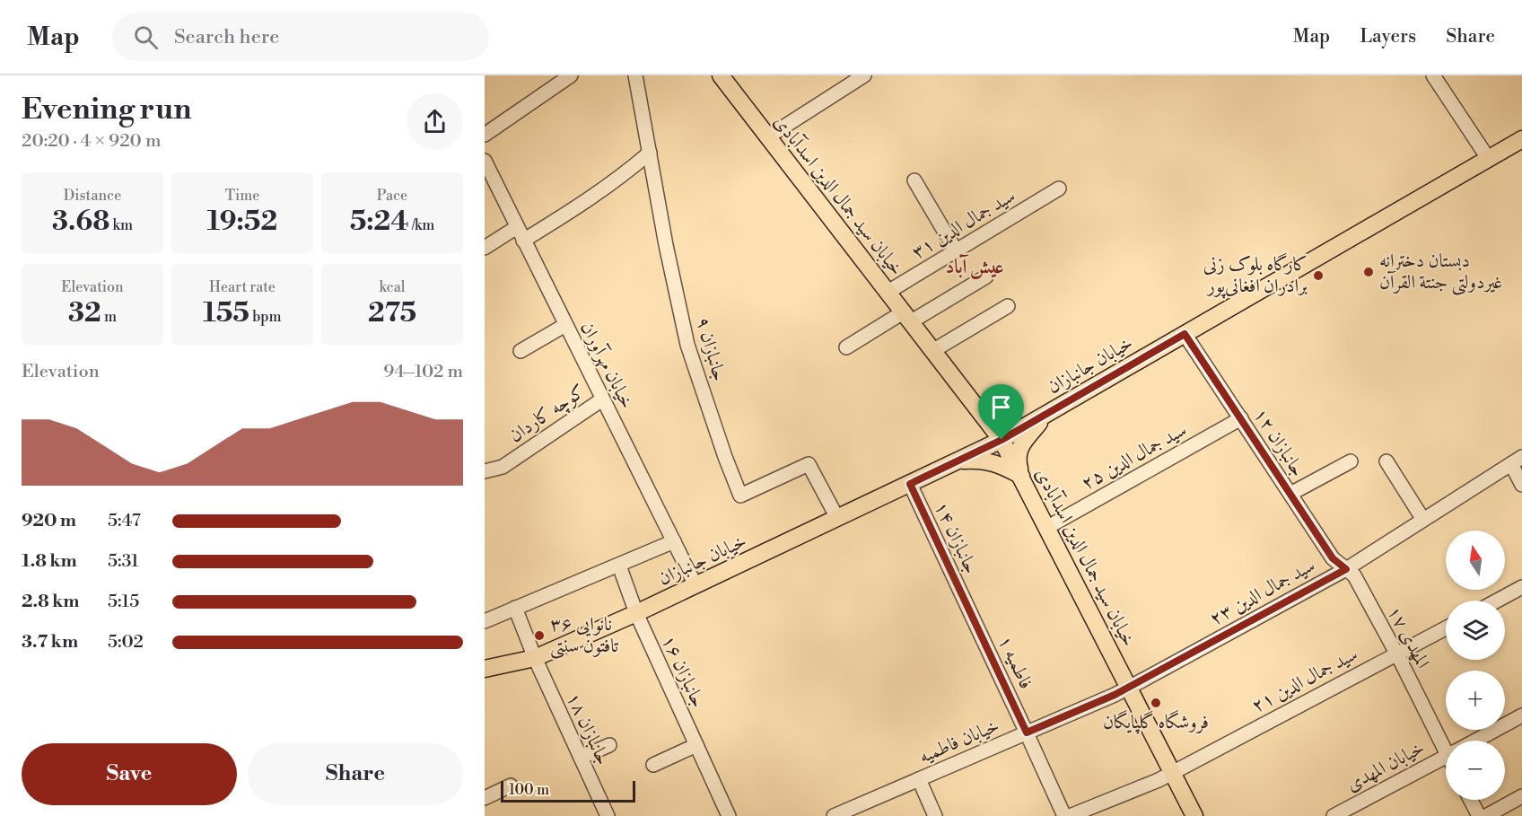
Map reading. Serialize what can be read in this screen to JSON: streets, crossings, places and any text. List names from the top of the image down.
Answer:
{
  "streets": {
    "main road": ["خیابان سید جمال الدین اسدآبادی", "خیابان جانبازان"],
    "street": [
      "سید جمال الدین ۳۱",
      "جانبازان ۹",
      "خیابان مهرآوران",
      "کوچه کاردان",
      "جانبازان ۱۲",
      "سید جمال الدین ۲۵",
      "جانبازان ۱۴",
      "سید جمال الدین ۲۳",
      "المهدی ۱۷",
      "فاطمیه ۱",
      "جانبازان ۱۶",
      "سید جمال الدین ۲۱",
      "جانبازان ۱۸",
      "خیابان فاطمیه",
      "خیابان المهدی"
    ]
  },
  "crossings": [
    ["خیابان سید جمال الدین اسدآبادی", "سید جمال الدین ۳۱"],
    ["خیابان سید جمال الدین اسدآبادی", "خیابان جانبازان"],
    ["خیابان سید جمال الدین اسدآبادی", "سید جمال الدین ۲۵"],
    ["خیابان سید جمال الدین اسدآبادی", "سید جمال الدین ۲۳"],
    ["خیابان سید جمال الدین اسدآبادی", "سید جمال الدین ۲۱"],
    ["خیابان سید جمال الدین اسدآبادی", "خیابان فاطمیه"],
    ["جانبازان ۹", "خیابان جانبازان"],
    ["خیابان مهرآوران", "خیابان جانبازان"],
    ["خیابان مهرآوران", "کوچه کاردان"],
    ["خیابان جانبازان", "جانبازان ۱۲"],
    ["خیابان جانبازان", "جانبازان ۱۴"],
    ["خیابان جانبازان", "جانبازان ۱۶"],
    ["خیابان جانبازان", "جانبازان ۱۸"],
    ["جانبازان ۱۲", "سید جمال الدین ۲۵"],
    ["جانبازان ۱۲", "سید جمال الدین ۲۳"],
    ["جانبازان ۱۲", "المهدی ۱۷"],
    ["جانبازان ۱۴", "فاطمیه ۱"],
    ["سید جمال الدین ۲۳", "المهدی ۱۷"],
    ["سید جمال الدین ۲۳", "خیابان فاطمیه"],
    ["المهدی ۱۷", "سید جمال الدین ۲۱"],
    ["فاطمیه ۱", "خیابان فاطمیه"]
  ],
  "districts": ["عیش آباد"],
  "places": [
    "دبستان دخترانه غیردولتی جنتة القرآن",
    "کارگاه بلوک زنی برادران افغانی‌پور",
    "نانوایی ۳۶ تافتون سنتی",
    "فروشگاه گلپایگان"
  ],
  "scale_bar": "100 m",
  "north": "top",
  "page": {
    "header": "Map",
    "search": "Search here",
    "nav": ["Map", "Layers", "Share"],
    "heading": ["Evening run", "20:20 · 4 × 920 m"],
    "stats": [
      ["Distance", "3.68 km"],
      ["Time", "19:52"],
      ["Pace", "5:24 /km"],
      ["Elevation", "32 m"],
      ["Heart rate", "155 bpm"],
      ["kcal", "275"]
    ],
    "chart": ["Elevation", "94–102 m"],
    "list": [
      {
        "name": "920 m",
        "note": "5:47"
      },
      {
        "name": "1.8 km",
        "note": "5:31"
      },
      {
        "name": "2.8 km",
        "note": "5:15"
      },
      {
        "name": "3.7 km",
        "note": "5:02"
      }
    ],
    "map_buttons": ["+", "−"],
    "buttons": ["Save", "Share"],
    "scale": "100 m"
  }
}
